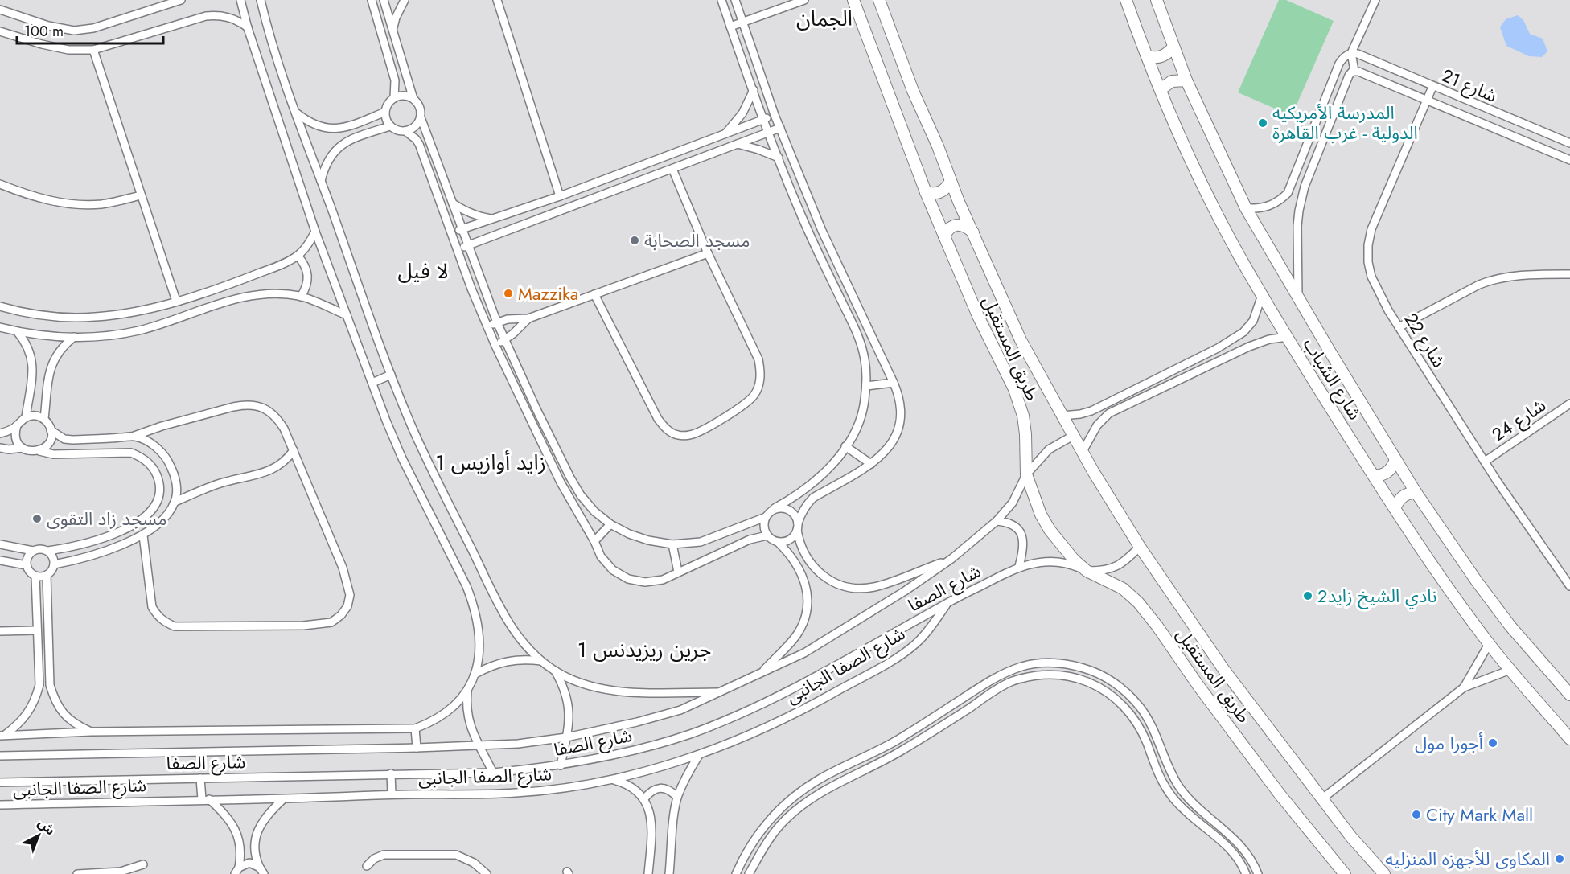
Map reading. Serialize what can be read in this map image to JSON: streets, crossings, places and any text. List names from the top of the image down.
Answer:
{
  "streets": {
    "main road": ["طريق المستقبل", "شارع الشباب"],
    "street": [
      "شارع 21",
      "شارع 22",
      "شارع 24",
      "شارع الصفا",
      "شارع الصفا الجانبى"
    ]
  },
  "crossings": [
    ["شارع 21", "شارع 22"],
    ["شارع 22", "شارع 24"],
    ["طريق المستقبل", "شارع الصفا"],
    ["شارع الصفا", "شارع الصفا الجانبى"]
  ],
  "districts": [
    "الجمان",
    "لا فيل",
    "زايد أوازيس 1",
    "جرين ريزيدنس 1"
  ],
  "places": [
    "المدرسة الأمريكيه الدولية - غرب القاهرة",
    "مسجد الصحابة",
    "Mazzika",
    "مسجد زاد التقوى",
    "نادي الشيخ زايد2",
    "أجورا مول",
    "City Mark Mall",
    "المكاوى للأجهزه المنزليه"
  ],
  "scale_bar": "100 m",
  "north": "top right"
}
